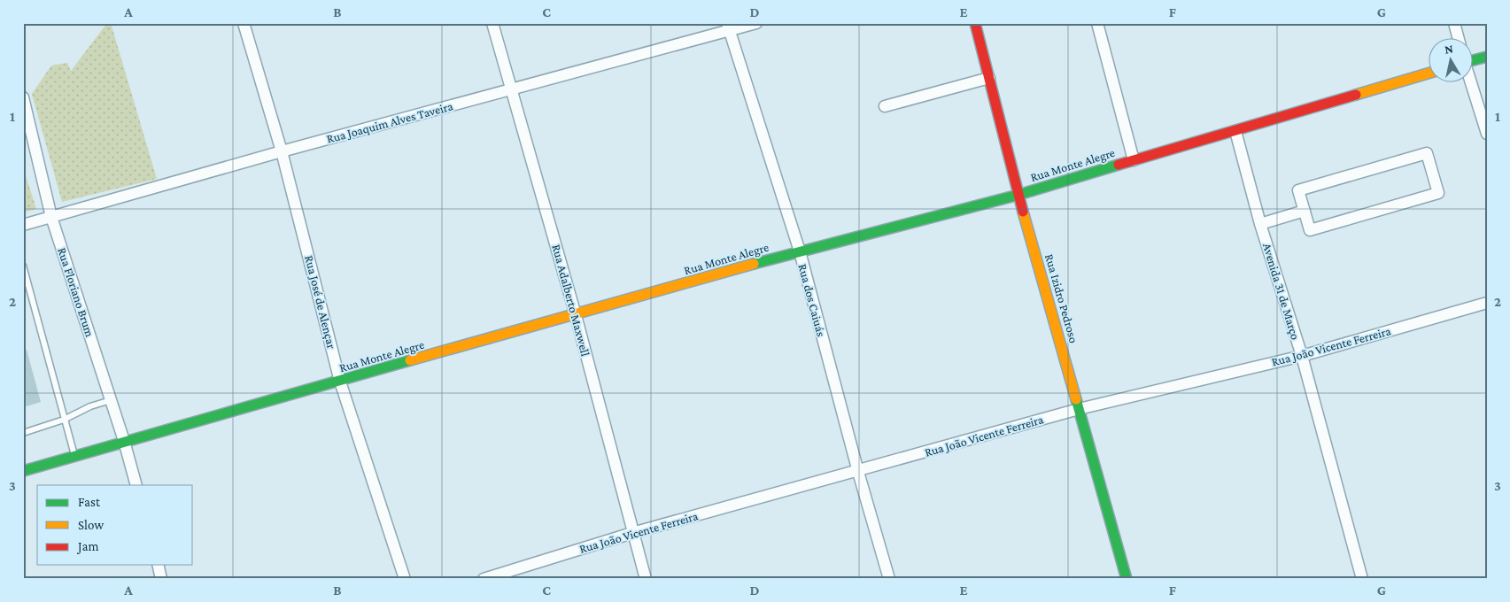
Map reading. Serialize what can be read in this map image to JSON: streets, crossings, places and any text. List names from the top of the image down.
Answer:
{
  "streets": {
    "street": [
      "Rua Joaquim Alves Taveira",
      "Rua Monte Alegre",
      "Avenida 31 de Março",
      "Rua Floriano Brum",
      "Rua Izidro Pedroso",
      "Rua Adalberto Maxwell",
      "Rua dos Caiuás",
      "Rua José de Alençar",
      "Rua João Vicente Ferreira"
    ]
  },
  "crossings": [
    ["Rua Joaquim Alves Taveira", "Rua Floriano Brum"],
    ["Rua Joaquim Alves Taveira", "Rua Adalberto Maxwell"],
    ["Rua Joaquim Alves Taveira", "Rua dos Caiuás"],
    ["Rua Joaquim Alves Taveira", "Rua José de Alençar"],
    ["Rua Monte Alegre", "Avenida 31 de Março"],
    ["Rua Monte Alegre", "Rua Floriano Brum"],
    ["Rua Monte Alegre", "Rua Izidro Pedroso"],
    ["Rua Monte Alegre", "Rua Adalberto Maxwell"],
    ["Rua Monte Alegre", "Rua dos Caiuás"],
    ["Rua Monte Alegre", "Rua José de Alençar"],
    ["Avenida 31 de Março", "Rua João Vicente Ferreira"],
    ["Rua Izidro Pedroso", "Rua João Vicente Ferreira"],
    ["Rua Adalberto Maxwell", "Rua João Vicente Ferreira"],
    ["Rua dos Caiuás", "Rua João Vicente Ferreira"]
  ],
  "legend": ["Fast", "Slow", "Jam"],
  "north": "top",
  "grid": {
    "columns": [
      "A",
      "B",
      "C",
      "D",
      "E",
      "F",
      "G"
    ],
    "rows": ["1", "2", "3"]
  }
}
